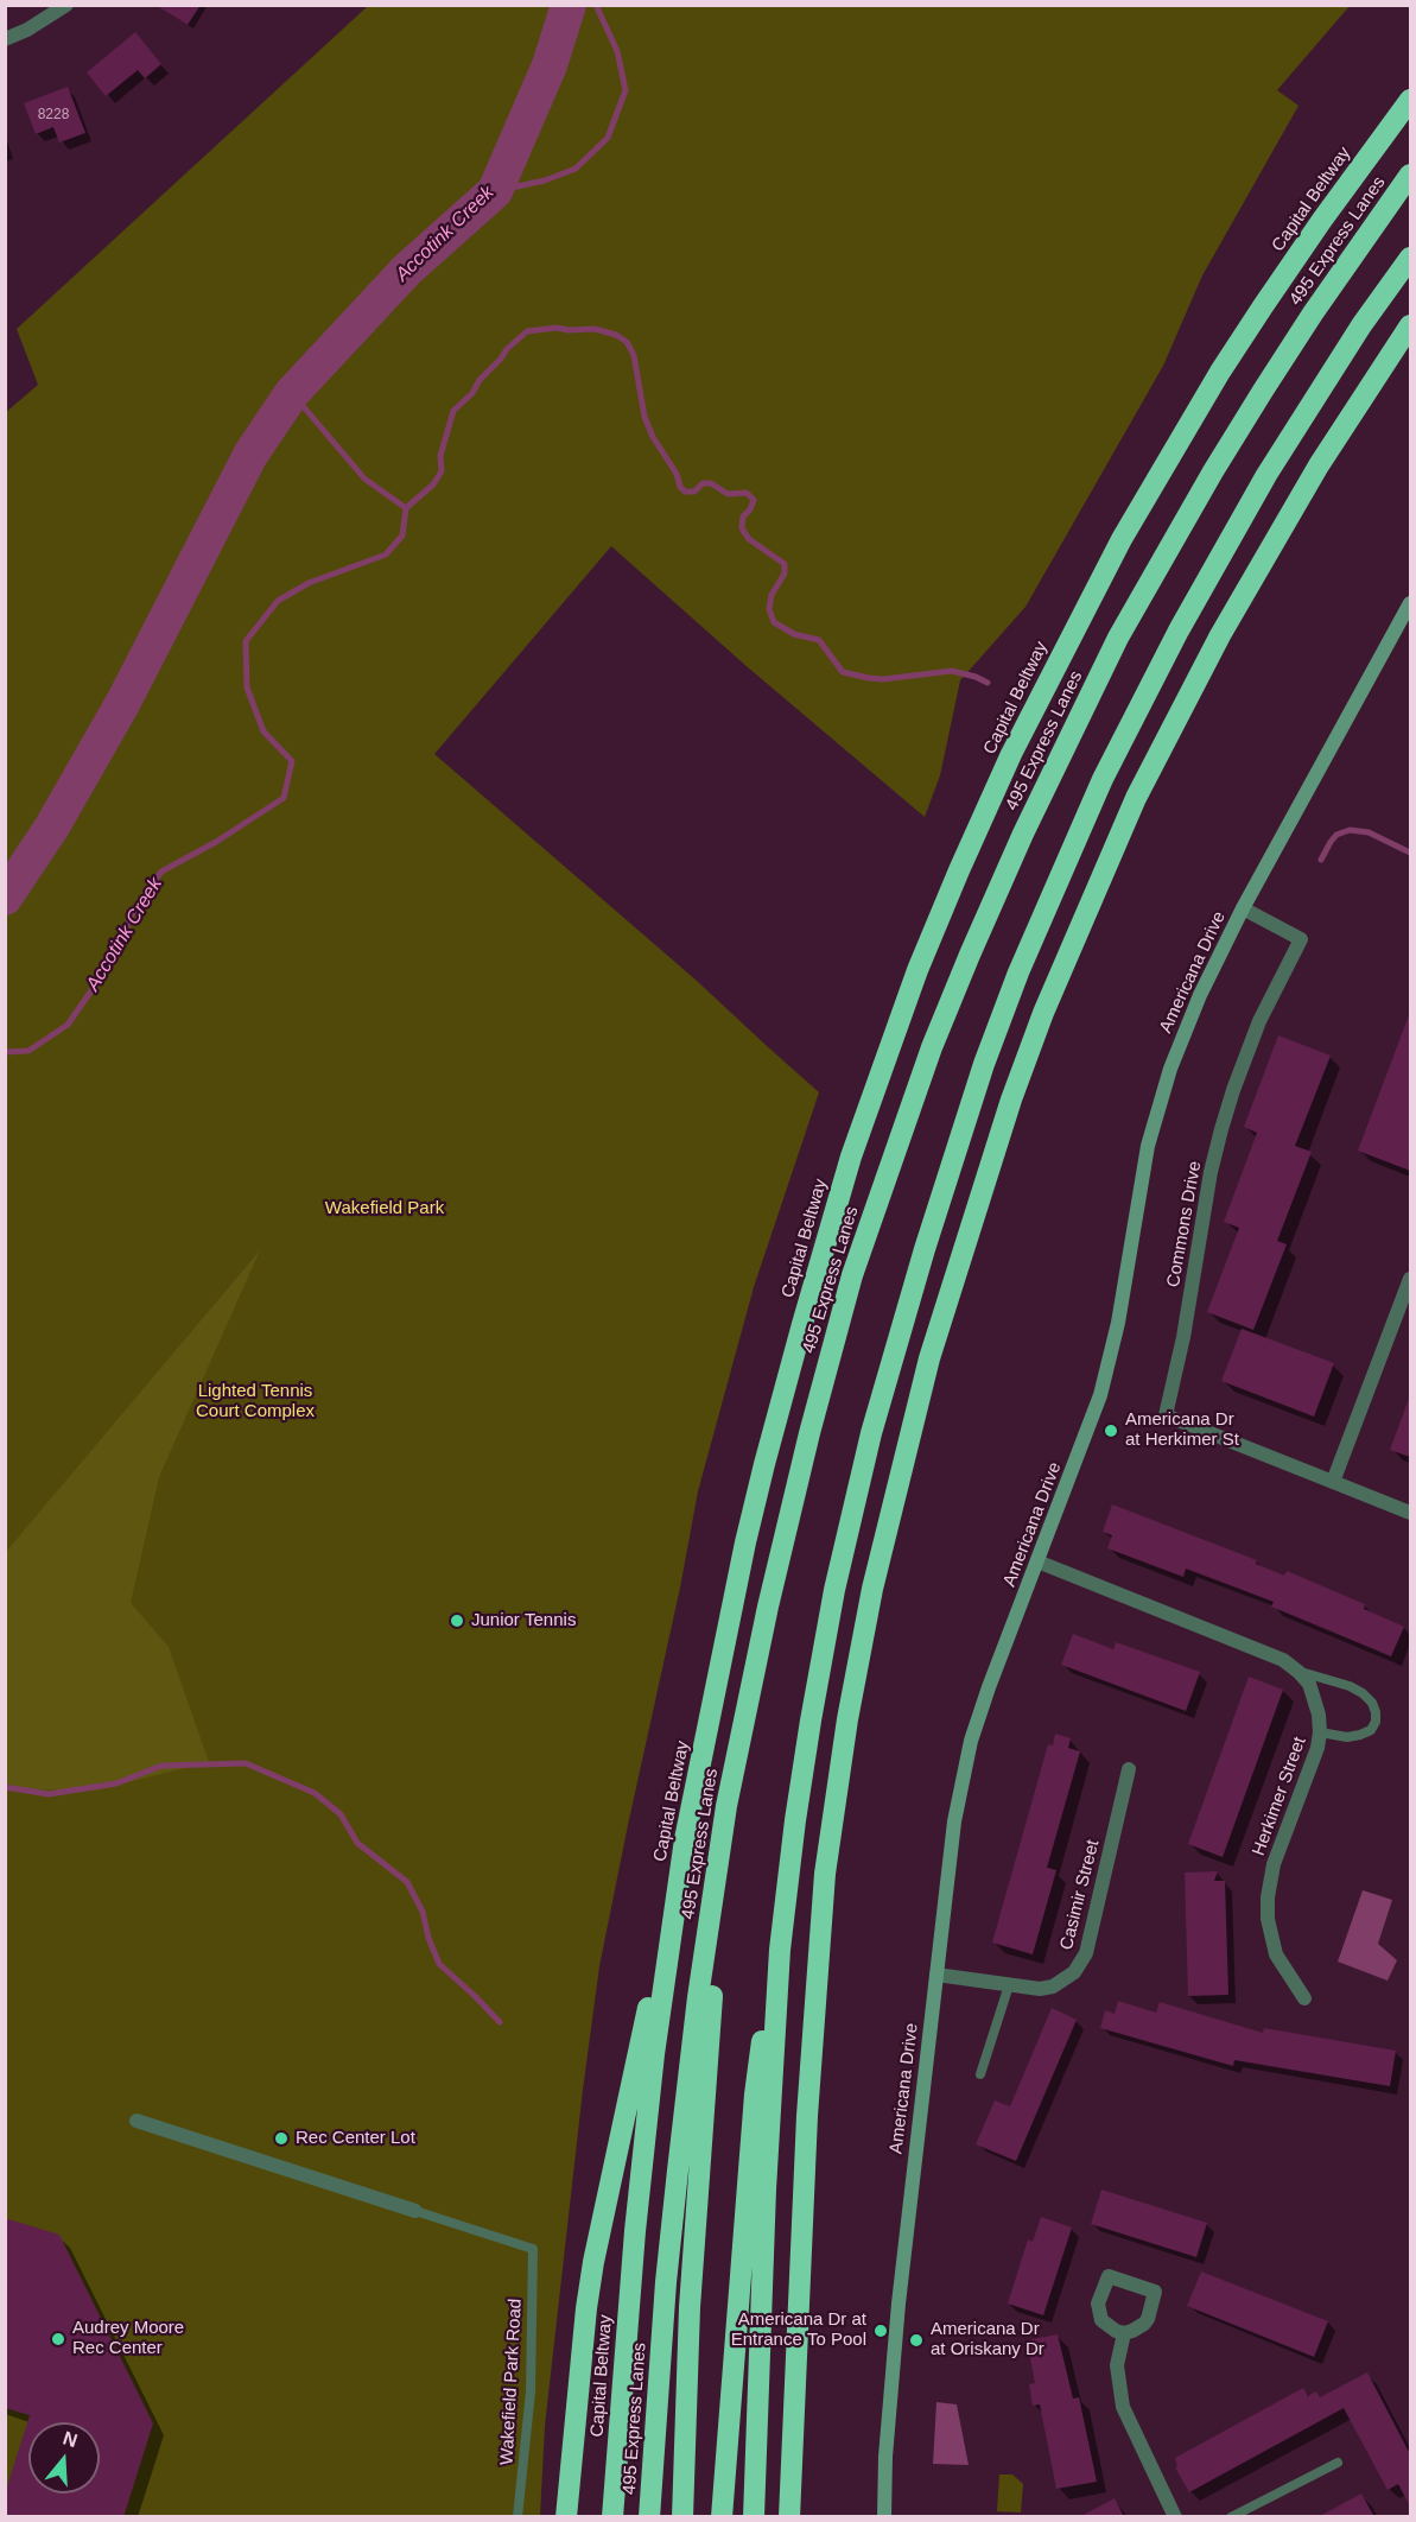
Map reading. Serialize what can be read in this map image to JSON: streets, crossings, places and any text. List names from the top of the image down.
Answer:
{
  "streets": {
    "highway": ["Capital Beltway", "495 Express Lanes"],
    "street": [
      "Americana Drive",
      "Commons Drive",
      "Herkimer Street",
      "Casimir Street"
    ],
    "lane": ["Wakefield Park Road"]
  },
  "crossings": [
    ["Americana Drive", "Commons Drive"],
    ["Americana Drive", "Herkimer Street"],
    ["Americana Drive", "Casimir Street"]
  ],
  "water": ["Accotink Creek"],
  "parks": ["Wakefield Park", "Lighted Tennis Court Complex"],
  "places": [
    "Americana Dr at Herkimer St",
    "Junior Tennis",
    "Rec Center Lot",
    "Americana Dr at Entrance To Pool",
    "Audrey Moore Rec Center",
    "Americana Dr at Oriskany Dr"
  ],
  "house_numbers": ["8228"],
  "north": "top"
}
